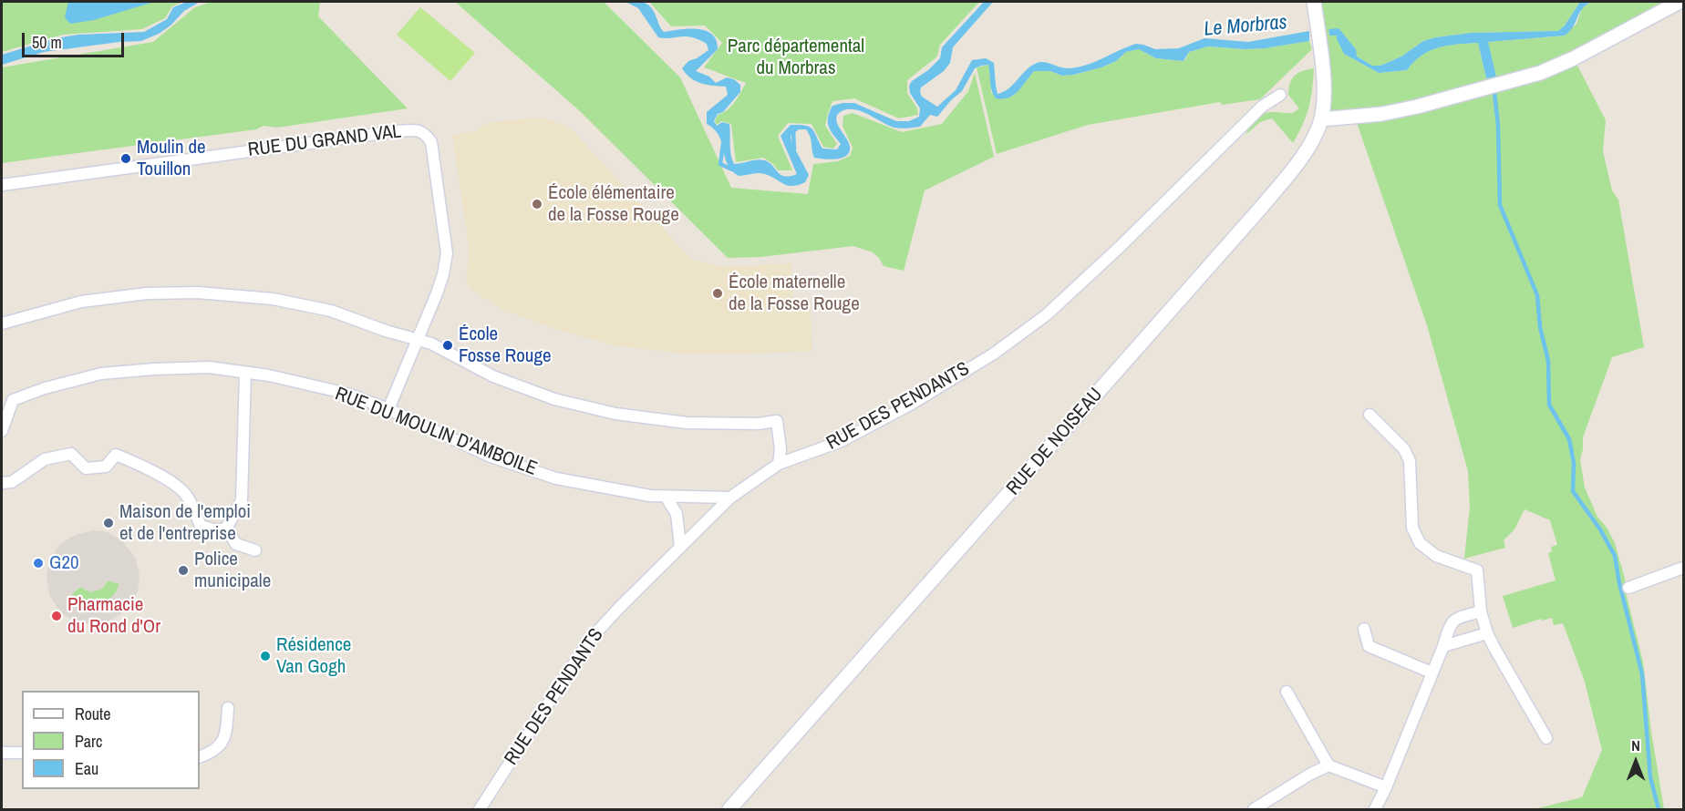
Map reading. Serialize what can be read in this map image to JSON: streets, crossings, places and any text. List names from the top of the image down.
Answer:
{
  "streets": {
    "street": [
      "RUE DU GRAND VAL",
      "RUE DES PENDANTS",
      "RUE DU MOULIN D'AMBOILE",
      "RUE DE NOISEAU"
    ]
  },
  "crossings": [
    ["RUE DU GRAND VAL", "RUE DU MOULIN D'AMBOILE"],
    ["RUE DES PENDANTS", "RUE DU MOULIN D'AMBOILE"]
  ],
  "water": ["Le Morbras"],
  "parks": ["Parc départemental du Morbras"],
  "places": [
    "Moulin de Touillon",
    "École élémentaire de la Fosse Rouge",
    "École maternelle de la Fosse Rouge",
    "École Fosse Rouge",
    "Maison de l'emploi et de l'entreprise",
    "G20",
    "Police municipale",
    "Pharmacie du Rond d'Or",
    "Résidence Van Gogh"
  ],
  "legend": ["Route", "Parc", "Eau"],
  "scale_bar": "50 m",
  "north": "top"
}
